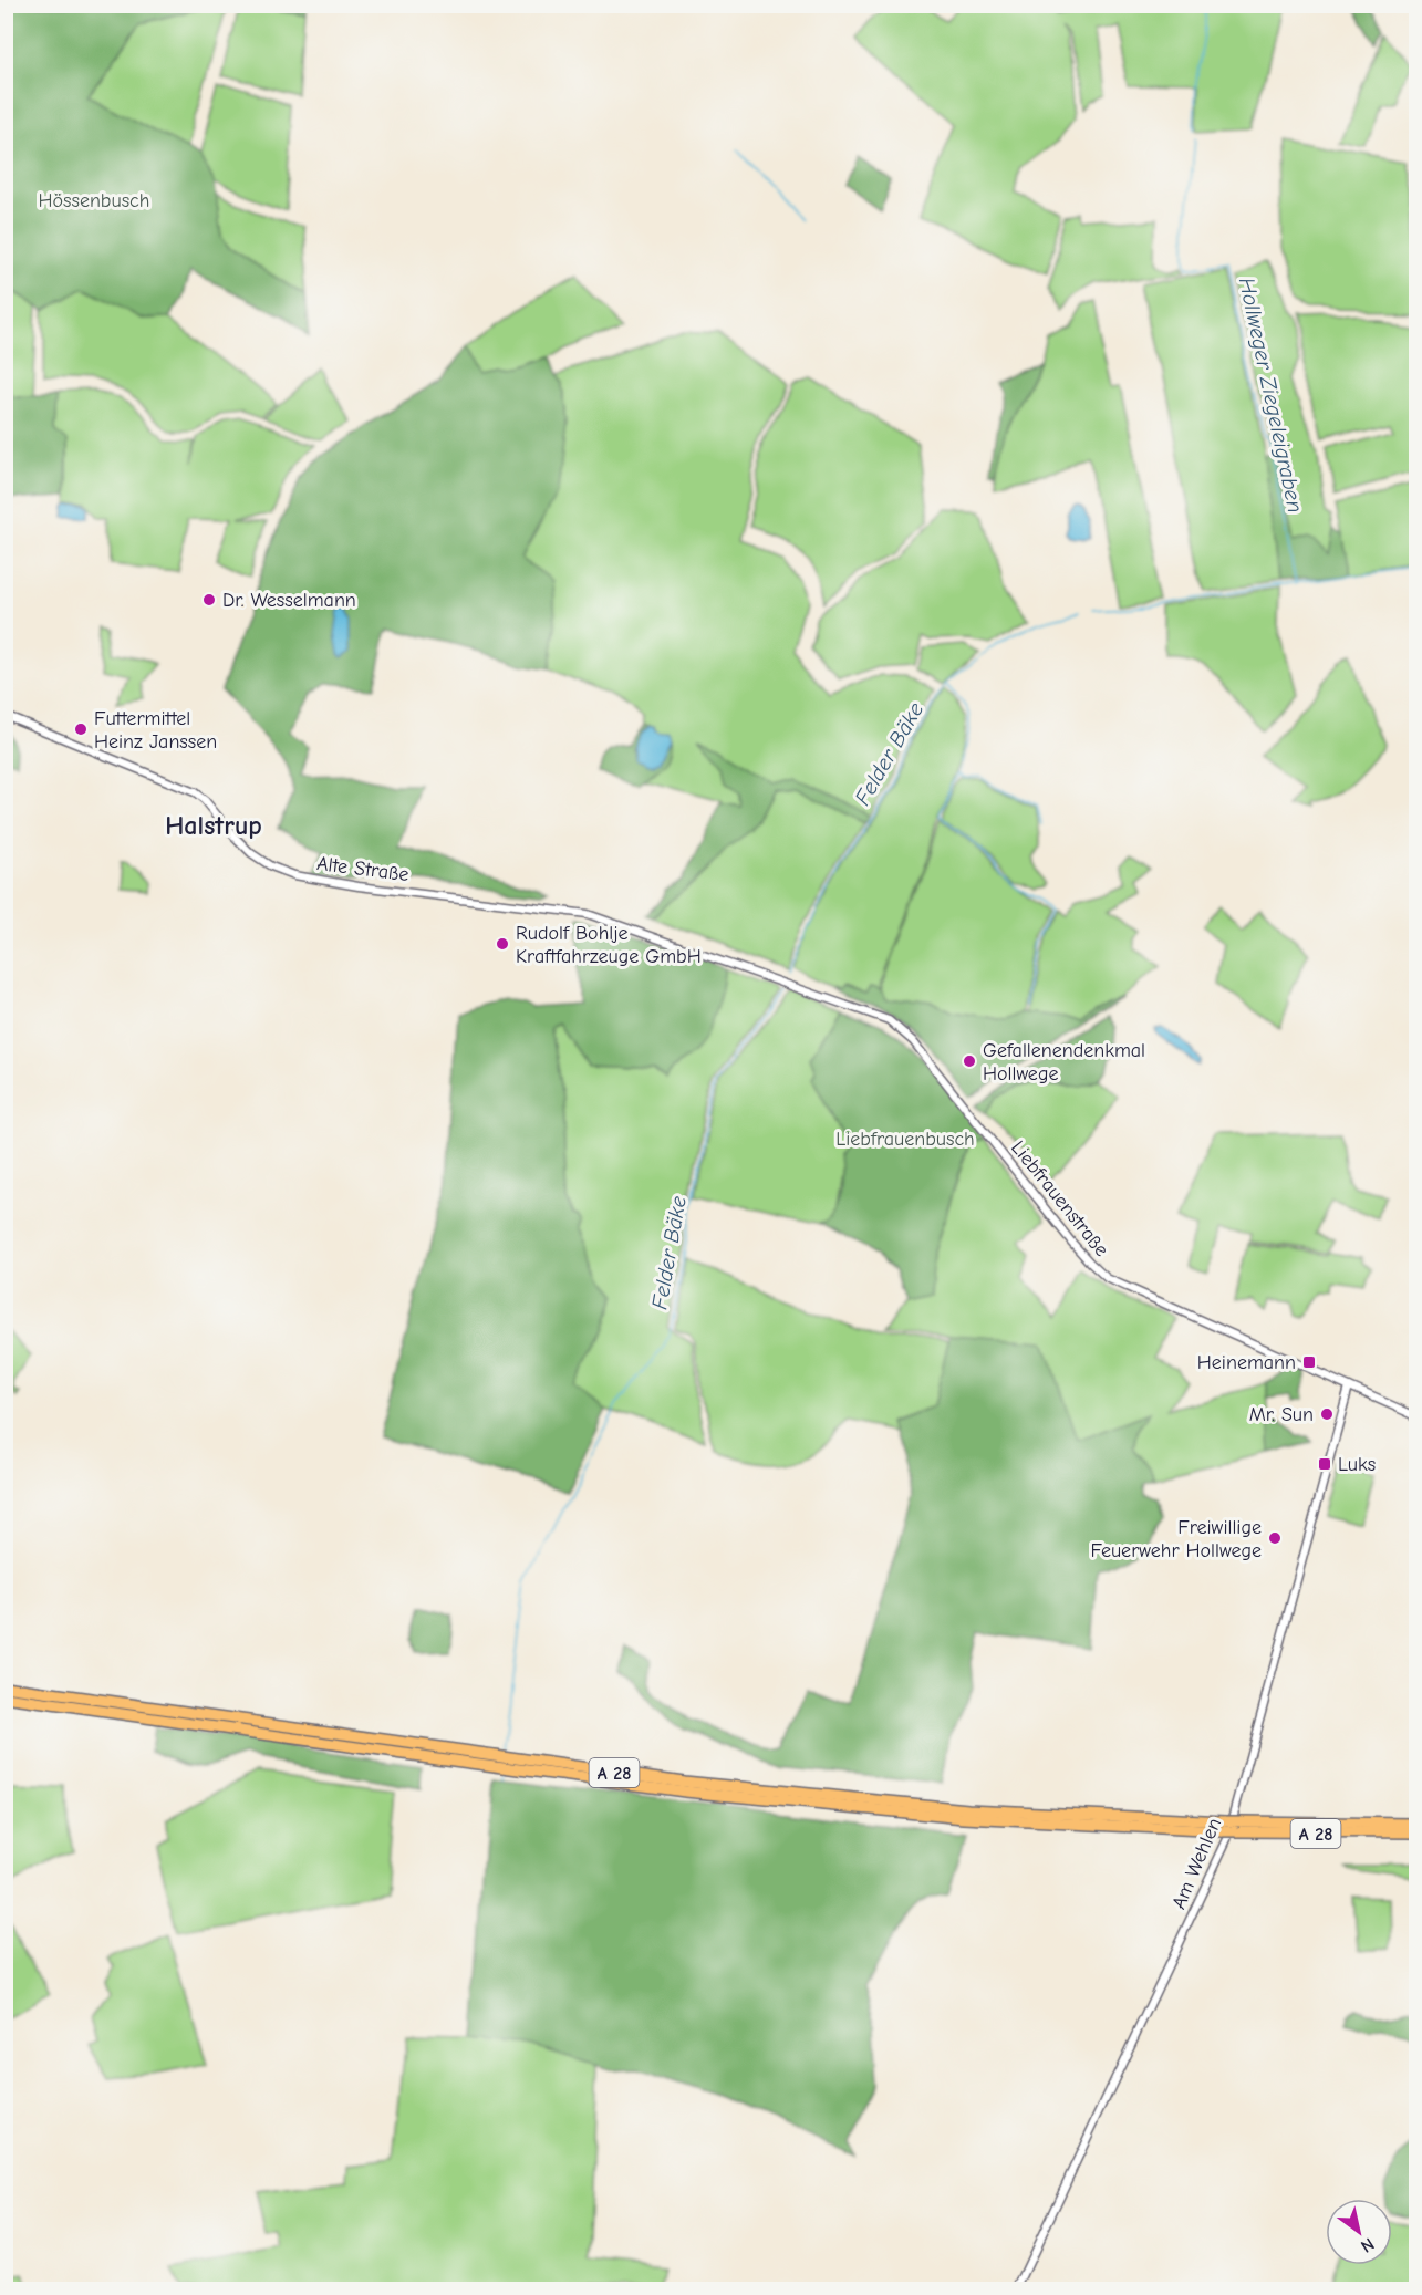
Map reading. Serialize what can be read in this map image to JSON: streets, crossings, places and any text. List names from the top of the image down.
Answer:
{
  "streets": {
    "highway": ["A 28"],
    "street": ["Alte Straße", "Liebfrauenstraße", "Am Wehlen"]
  },
  "crossings": [
    ["Alte Straße", "Liebfrauenstraße"],
    ["Liebfrauenstraße", "Am Wehlen"]
  ],
  "districts": ["Halstrup"],
  "water": ["Hollweger Ziegeleigraben", "Felder Bäke"],
  "parks": ["Hössenbusch", "Liebfrauenbusch"],
  "places": {
    "other": [
      "Dr. Wesselmann",
      "Futtermittel Heinz Janssen",
      "Rudolf Bohlje Kraftfahrzeuge GmbH",
      "Gefallenendenkmal Hollwege",
      "Mr. Sun",
      "Freiwillige Feuerwehr Hollwege"
    ],
    "transit": ["Heinemann", "Luks"]
  },
  "north": "bottom right"
}
